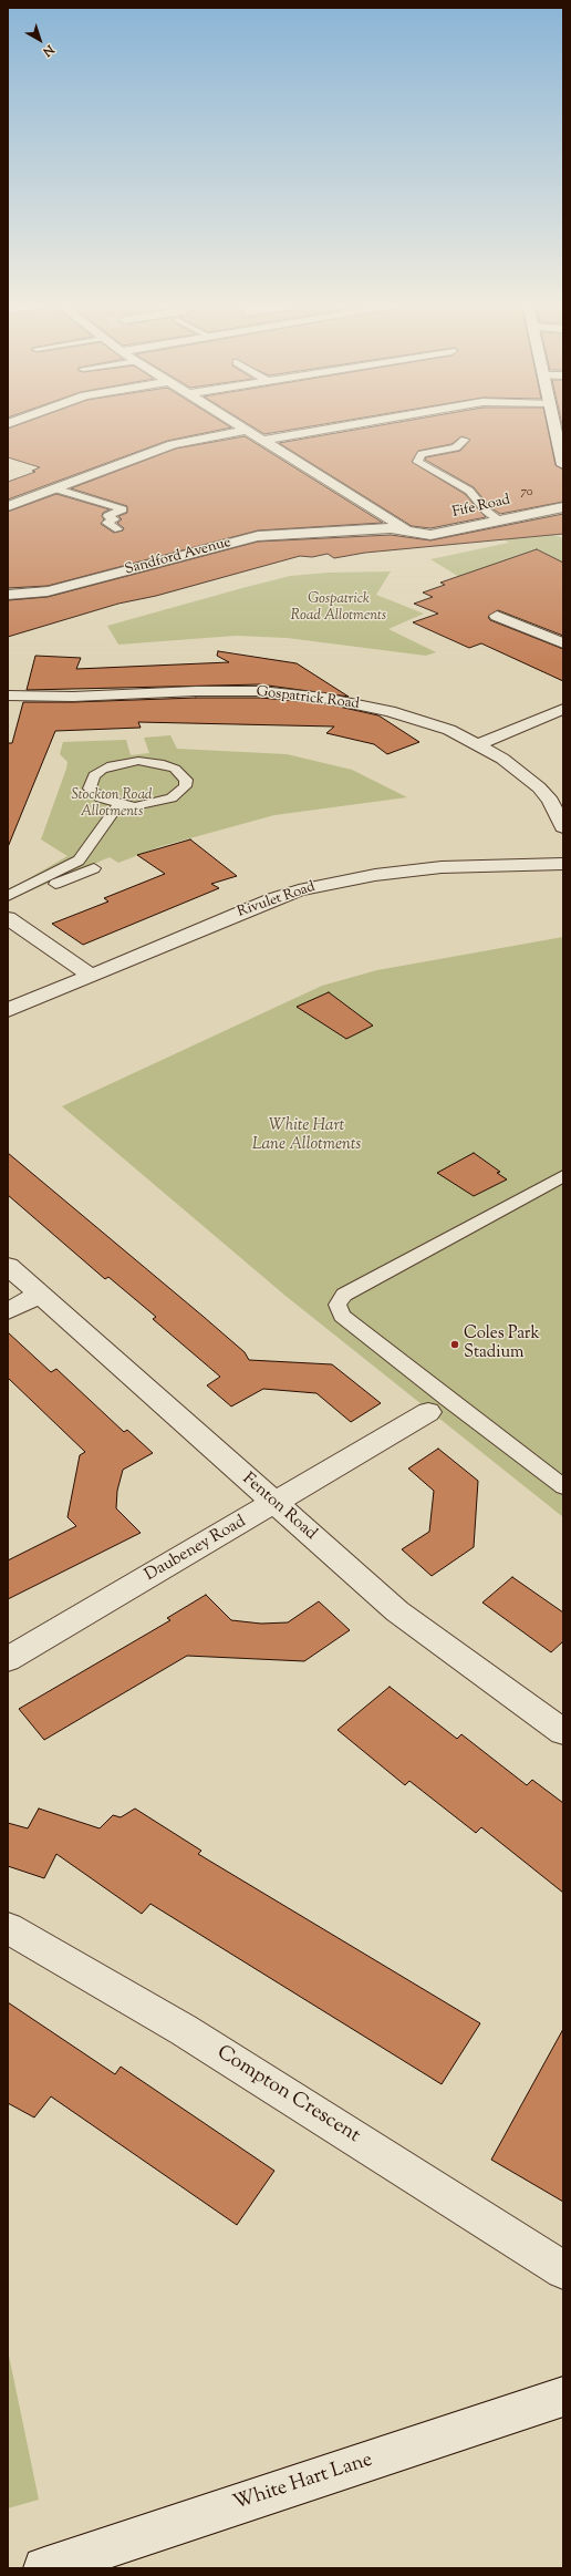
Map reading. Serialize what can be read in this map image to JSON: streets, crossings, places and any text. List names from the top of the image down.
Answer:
{
  "streets": {
    "street": [
      "Fife Road",
      "Sandford Avenue",
      "Gospatrick Road",
      "Rivulet Road",
      "Fenton Road",
      "Daubeney Road",
      "Compton Crescent",
      "White Hart Lane"
    ]
  },
  "crossings": [
    ["Fife Road", "Sandford Avenue"],
    ["Fenton Road", "Daubeney Road"]
  ],
  "parks": ["Gospatrick Road Allotments", "Stockton Road Allotments", "White Hart Lane Allotments"],
  "places": ["Coles Park Stadium"],
  "house_numbers": ["70"],
  "north": "bottom right"
}
